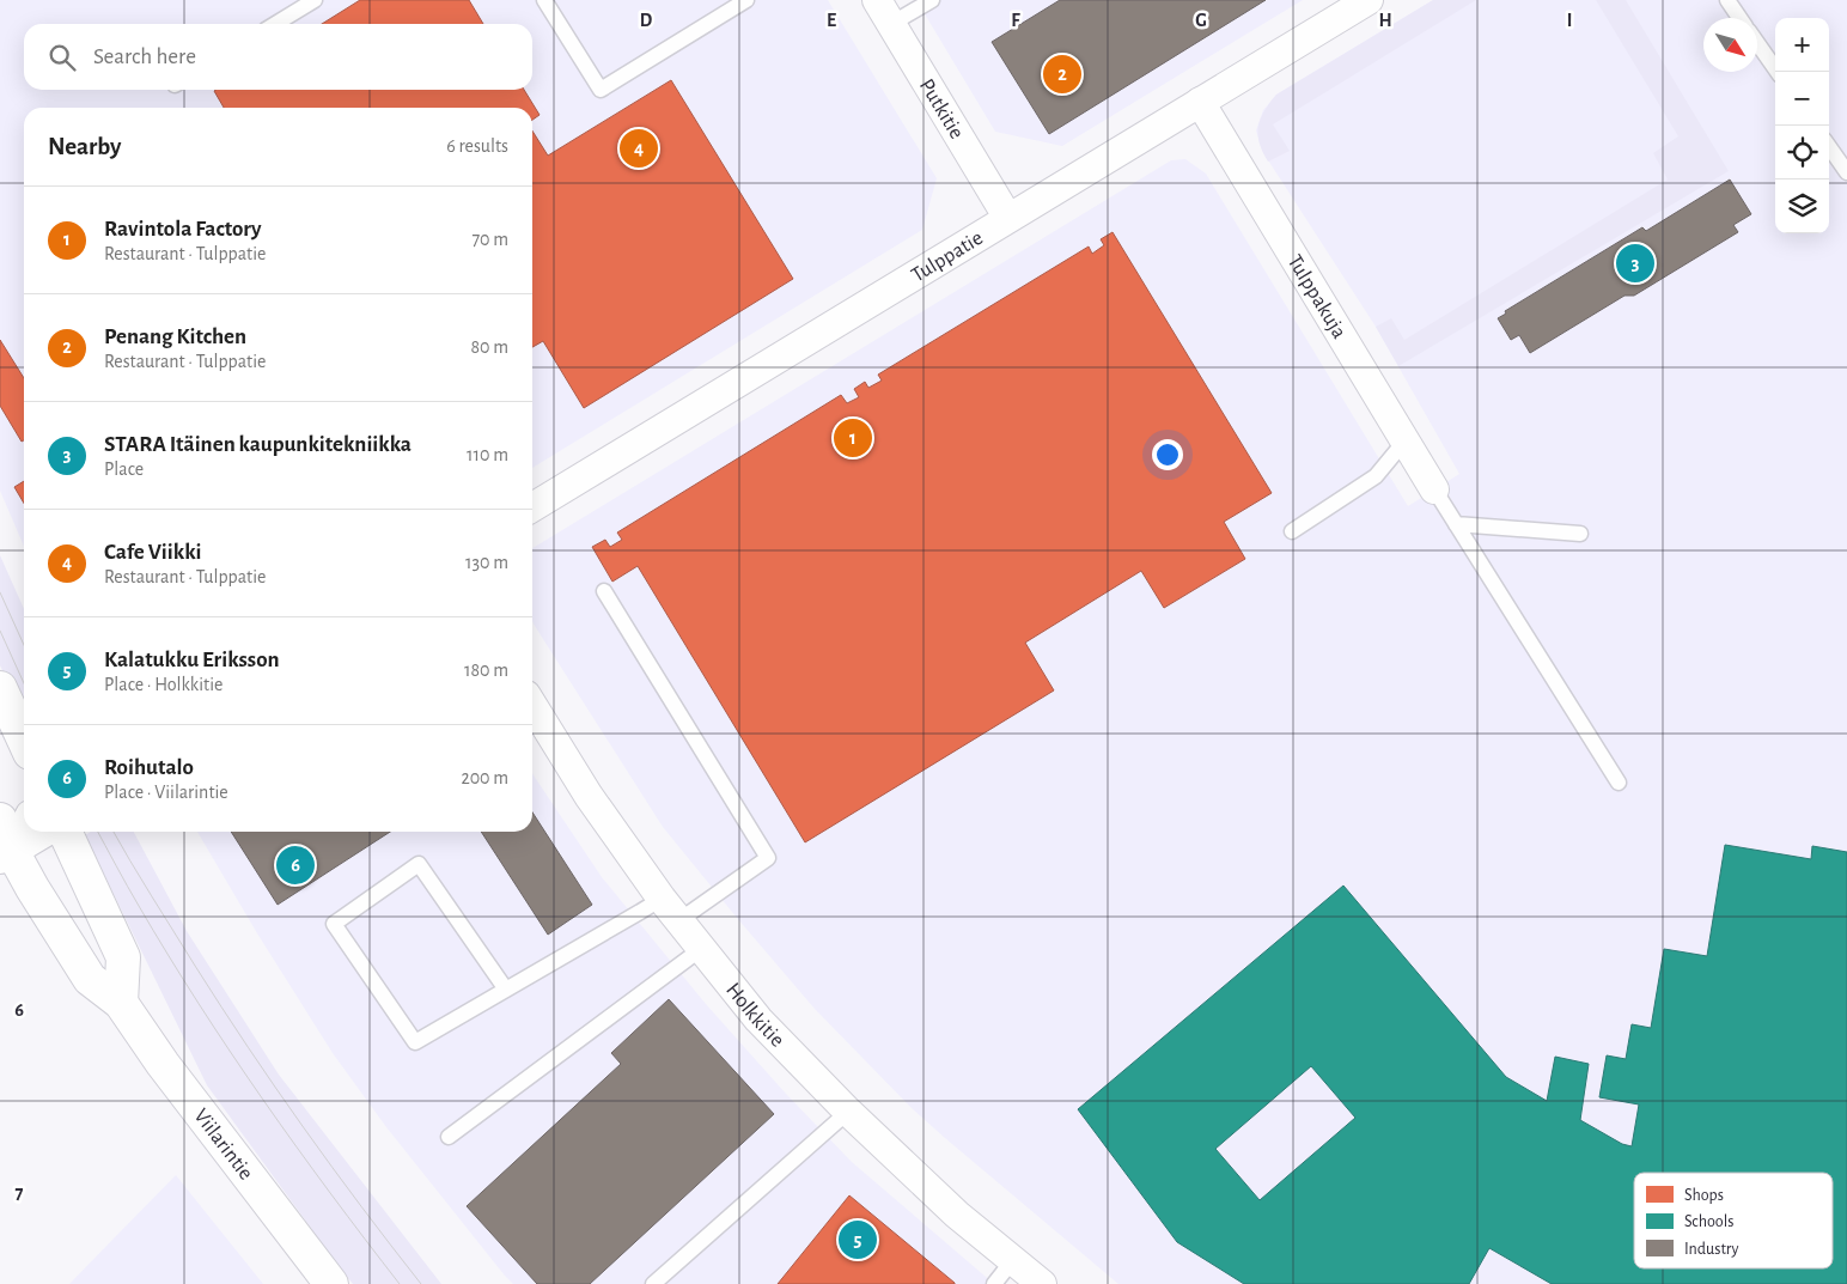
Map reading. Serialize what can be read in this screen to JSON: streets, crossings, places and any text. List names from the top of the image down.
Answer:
{
  "streets": {
    "main road": ["Viilarintie"],
    "street": [
      "Putkitie",
      "Tulppatie",
      "Tulppakuja",
      "Holkkitie"
    ]
  },
  "crossings": [
    ["Putkitie", "Tulppatie"],
    ["Tulppatie", "Tulppakuja"]
  ],
  "legend": ["Shops", "Schools", "Industry"],
  "north": "bottom right",
  "page": {
    "map_buttons": ["+", "−"],
    "search": "Search here",
    "pins": [
      "2",
      "4",
      "3",
      "1",
      "6",
      "5"
    ],
    "heading": ["Nearby", "6 results"],
    "list": [
      {
        "mark": "1",
        "name": "Ravintola Factory",
        "note": "Restaurant · Tulppatie",
        "value": "70 m"
      },
      {
        "mark": "2",
        "name": "Penang Kitchen",
        "note": "Restaurant · Tulppatie",
        "value": "80 m"
      },
      {
        "mark": "3",
        "name": "STARA Itäinen kaupunkitekniikka",
        "note": "Place",
        "value": "110 m"
      },
      {
        "mark": "4",
        "name": "Cafe Viikki",
        "note": "Restaurant · Tulppatie",
        "value": "130 m"
      },
      {
        "mark": "5",
        "name": "Kalatukku Eriksson",
        "note": "Place · Holkkitie",
        "value": "180 m"
      },
      {
        "mark": "6",
        "name": "Roihutalo",
        "note": "Place · Viilarintie",
        "value": "200 m"
      }
    ]
  },
  "grid": {
    "columns": [
      "D",
      "E",
      "F",
      "G",
      "H",
      "I"
    ],
    "rows": ["6", "7"]
  }
}
